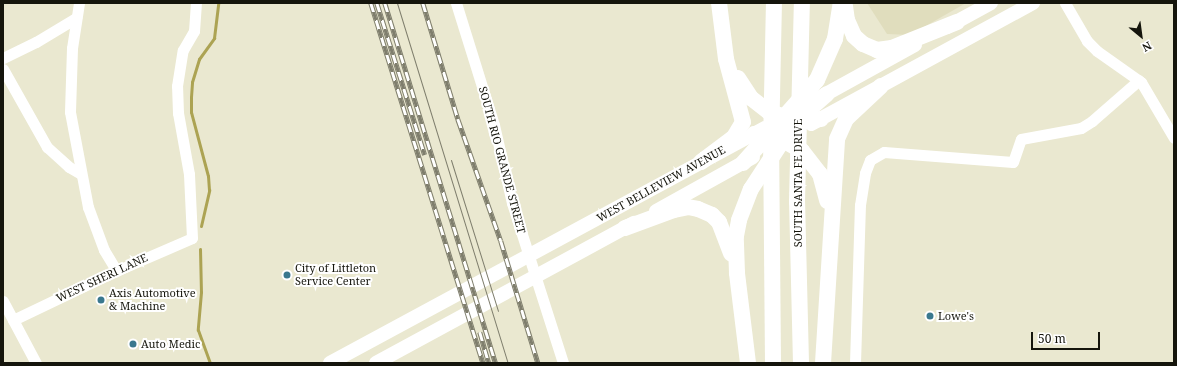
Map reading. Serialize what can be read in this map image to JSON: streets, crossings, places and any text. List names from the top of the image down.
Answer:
{
  "streets": {
    "highway": ["SOUTH SANTA FE DRIVE"],
    "main road": ["WEST BELLEVIEW AVENUE"],
    "street": ["SOUTH RIO GRANDE STREET", "WEST SHERI LANE"]
  },
  "places": [
    "City of Littleton Service Center",
    "Axis Automotive & Machine",
    "Lowe's",
    "Auto Medic"
  ],
  "scale_bar": "50 m",
  "north": "bottom right"
}
